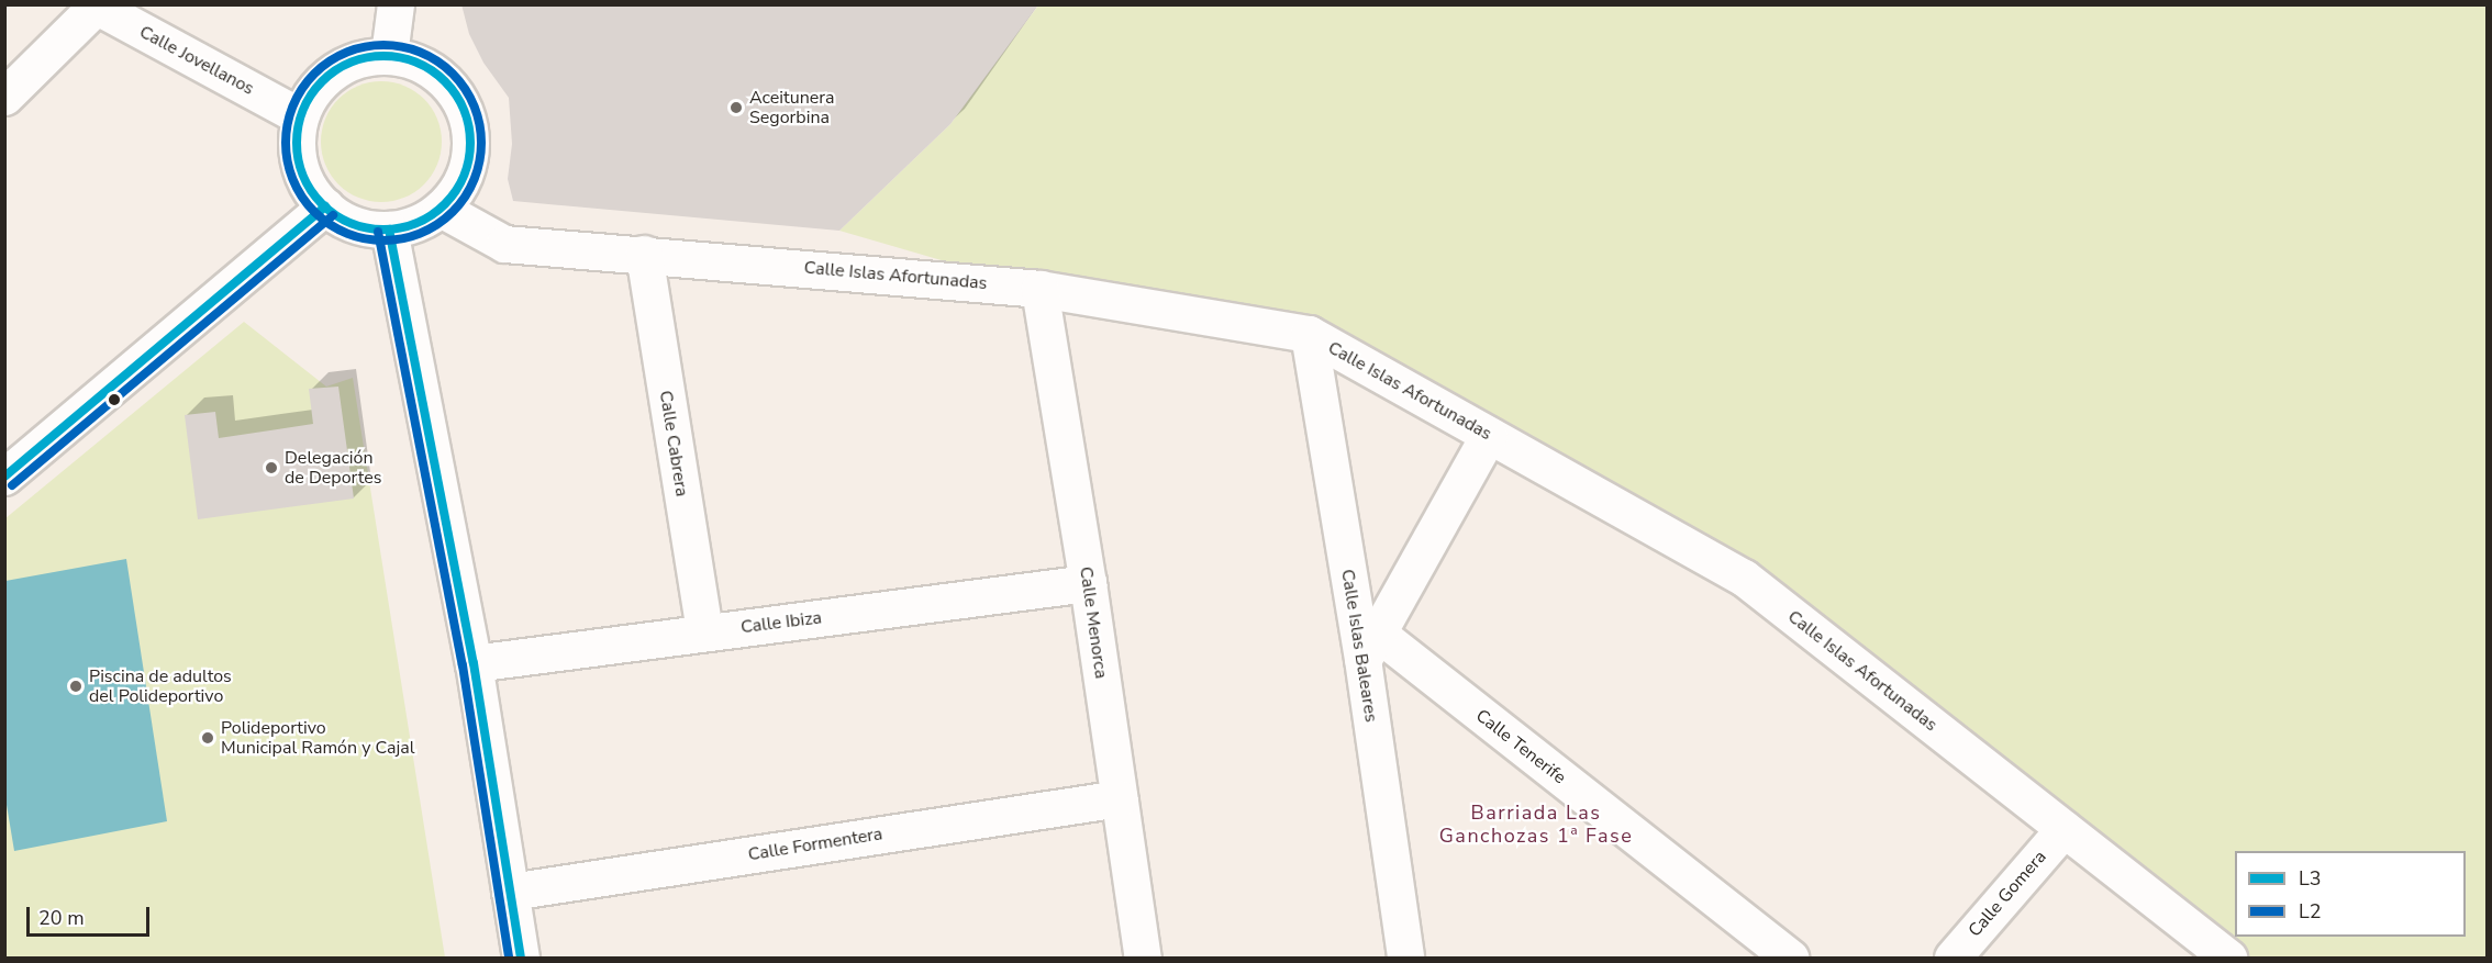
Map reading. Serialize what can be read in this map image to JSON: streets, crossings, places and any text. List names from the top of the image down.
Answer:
{
  "streets": {
    "street": [
      "Calle Jovellanos",
      "Calle Islas Afortunadas",
      "Calle Cabrera",
      "Calle Ibiza",
      "Calle Menorca",
      "Calle Islas Baleares",
      "Calle Tenerife",
      "Calle Formentera",
      "Calle Gomera"
    ]
  },
  "crossings": [
    ["Calle Jovellanos", "Calle Islas Afortunadas"],
    ["Calle Islas Afortunadas", "Calle Cabrera"],
    ["Calle Islas Afortunadas", "Calle Menorca"],
    ["Calle Islas Afortunadas", "Calle Islas Baleares"],
    ["Calle Islas Afortunadas", "Calle Gomera"],
    ["Calle Cabrera", "Calle Ibiza"],
    ["Calle Ibiza", "Calle Menorca"],
    ["Calle Menorca", "Calle Formentera"],
    ["Calle Islas Baleares", "Calle Tenerife"]
  ],
  "districts": ["Barriada Las Ganchozas 1ª Fase"],
  "places": [
    "Aceitunera Segorbina",
    "Delegación de Deportes",
    "Piscina de adultos del Polideportivo",
    "Polideportivo Municipal Ramón y Cajal"
  ],
  "lines": ["transit line L2", "transit line L3"],
  "legend": ["L3", "L2"],
  "scale_bar": "20 m"
}
